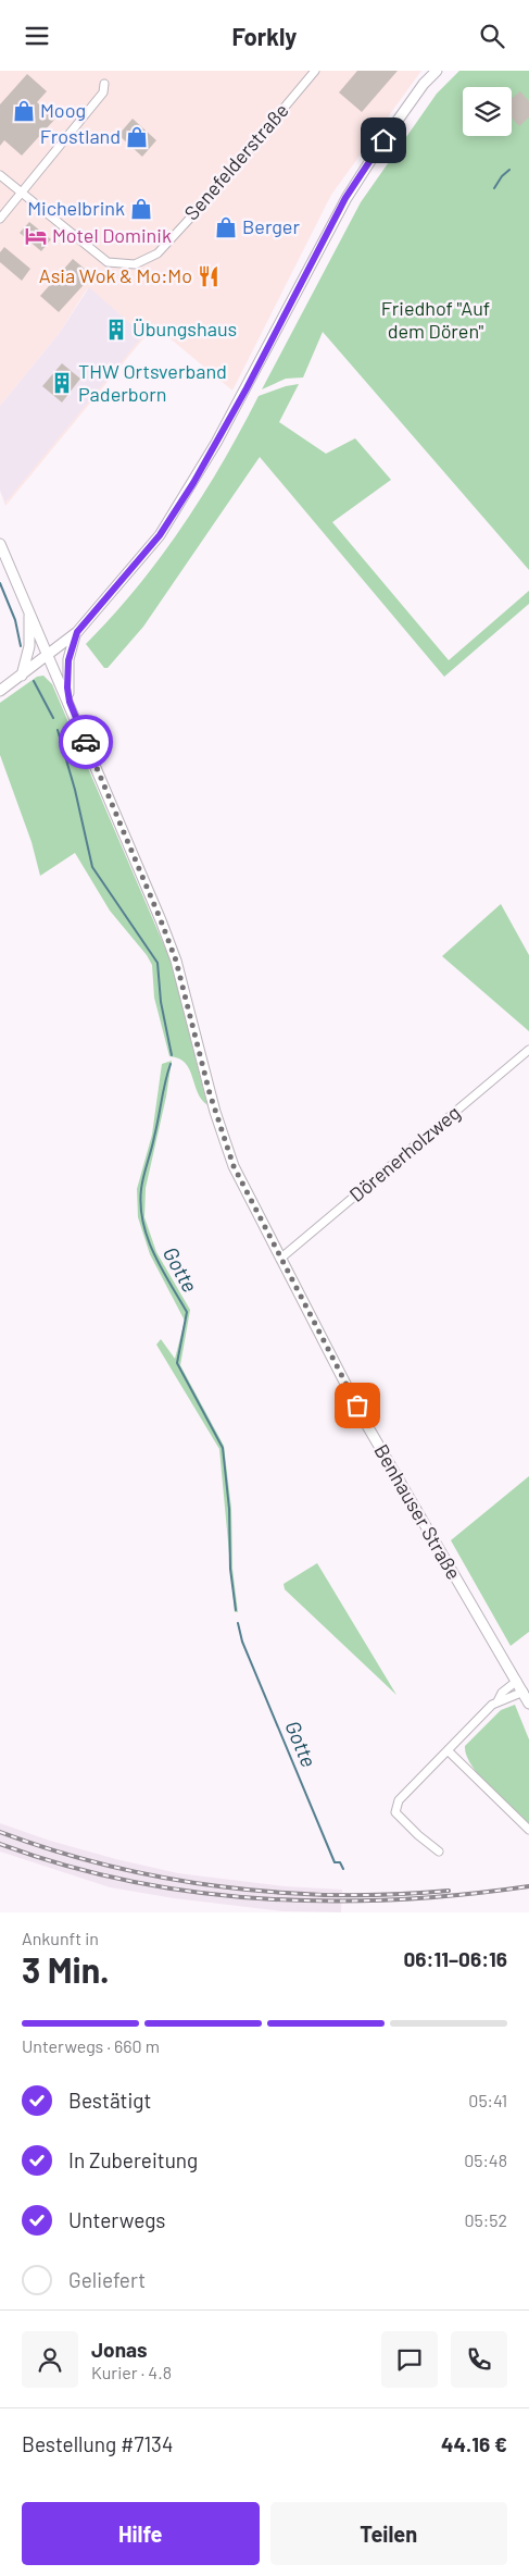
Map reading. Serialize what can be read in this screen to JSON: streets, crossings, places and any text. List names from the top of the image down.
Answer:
{
  "streets": {
    "main road": ["Benhauser Straße"],
    "street": ["Senefelderstraße", "Dörenerholzweg"]
  },
  "crossings": [
    ["Dörenerholzweg", "Benhauser Straße"]
  ],
  "water": ["Gotte"],
  "parks": ["Friedhof \"Auf dem Dören\""],
  "places": {
    "shop": [
      "Moog",
      "Frostland",
      "Michelbrink",
      "Berger"
    ],
    "hotel": ["Motel Dominik"],
    "restaurant": ["Asia Wok & Mo:Mo"],
    "building": ["Übungshaus", "THW Ortsverband Paderborn"]
  },
  "page": {
    "header": "Forkly",
    "heading": ["3 Min.", "Ankunft in", "06:11–06:16"],
    "panel": [
      "Jonas",
      "Kurier · 4.8",
      "Bestellung #7134",
      "44.16 €"
    ],
    "bar": "Unterwegs · 660 m",
    "list": [
      ["Bestätigt", "05:41"],
      ["In Zubereitung", "05:48"],
      ["Unterwegs", "05:52"],
      "Geliefert"
    ],
    "buttons": ["Hilfe", "Teilen"]
  }
}
